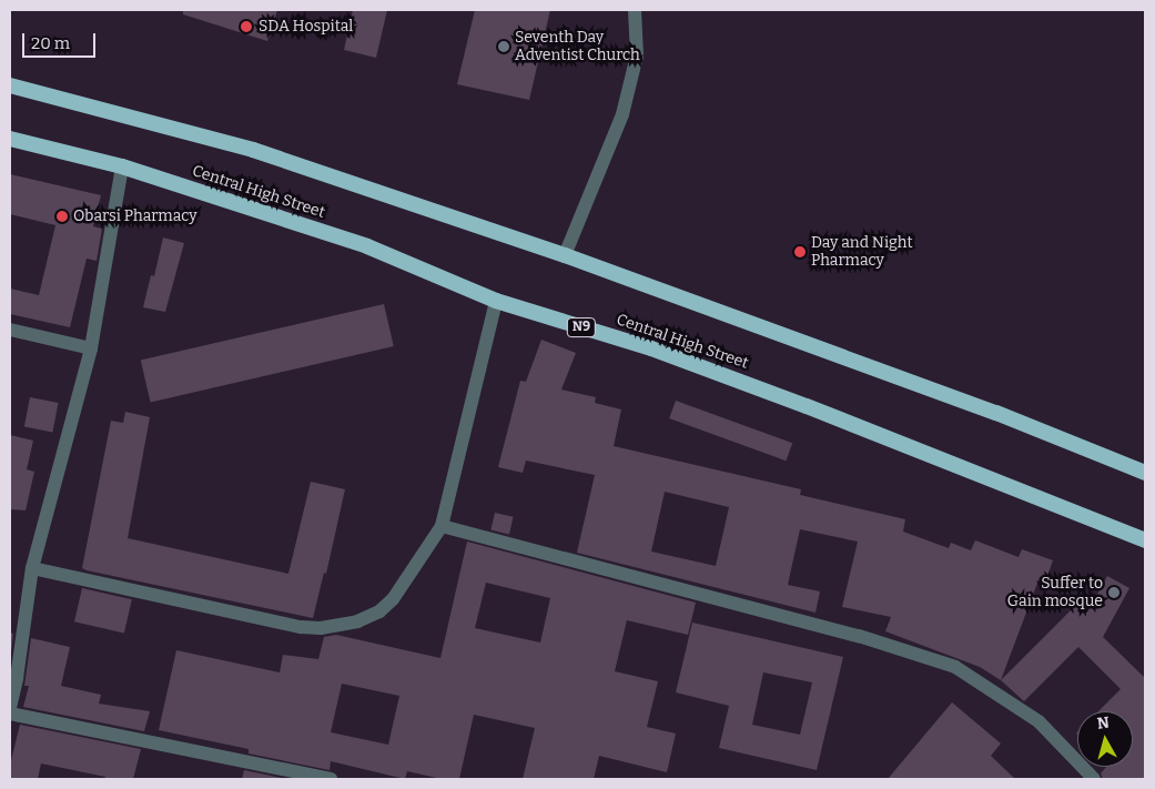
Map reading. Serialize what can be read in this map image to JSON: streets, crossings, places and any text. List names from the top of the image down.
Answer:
{
  "streets": {
    "highway": ["Central High Street", "N9"]
  },
  "places": [
    "SDA Hospital",
    "Seventh Day Adventist Church",
    "Obarsi Pharmacy",
    "Day and Night Pharmacy",
    "Suffer to Gain mosque"
  ],
  "scale_bar": "20 m",
  "north": "top"
}
